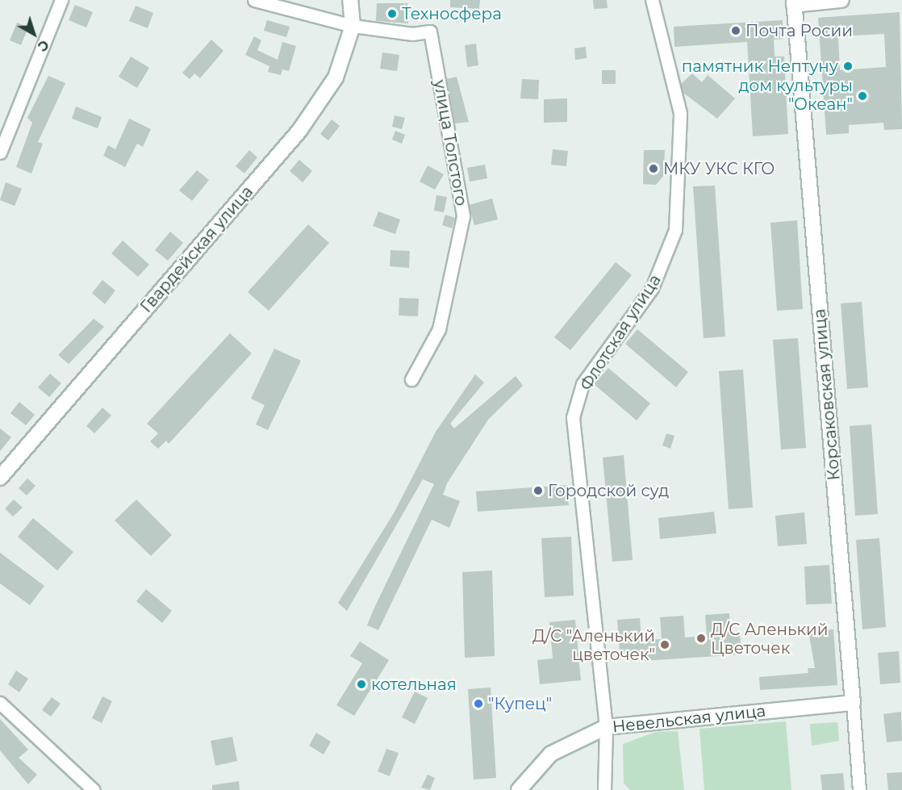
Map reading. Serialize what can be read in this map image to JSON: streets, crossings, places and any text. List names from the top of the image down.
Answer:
{
  "streets": {
    "street": [
      "улица Толстого",
      "Гвардейская улица",
      "Флотская улица",
      "Корсаковская улица",
      "Невельская улица"
    ]
  },
  "crossings": [
    ["улица Толстого", "Гвардейская улица"],
    ["Флотская улица", "Невельская улица"],
    ["Корсаковская улица", "Невельская улица"]
  ],
  "places": [
    "Техносфера",
    "Почта Росии",
    "памятник Нептуну",
    "дом культуры \"Океан\"",
    "МКУ УКС КГО",
    "Городской суд",
    "Д/С Аленький Цветочек",
    "Д/С \"Аленький цветочек\"",
    "котельная",
    "\"Купец\""
  ],
  "north": "bottom right"
}
